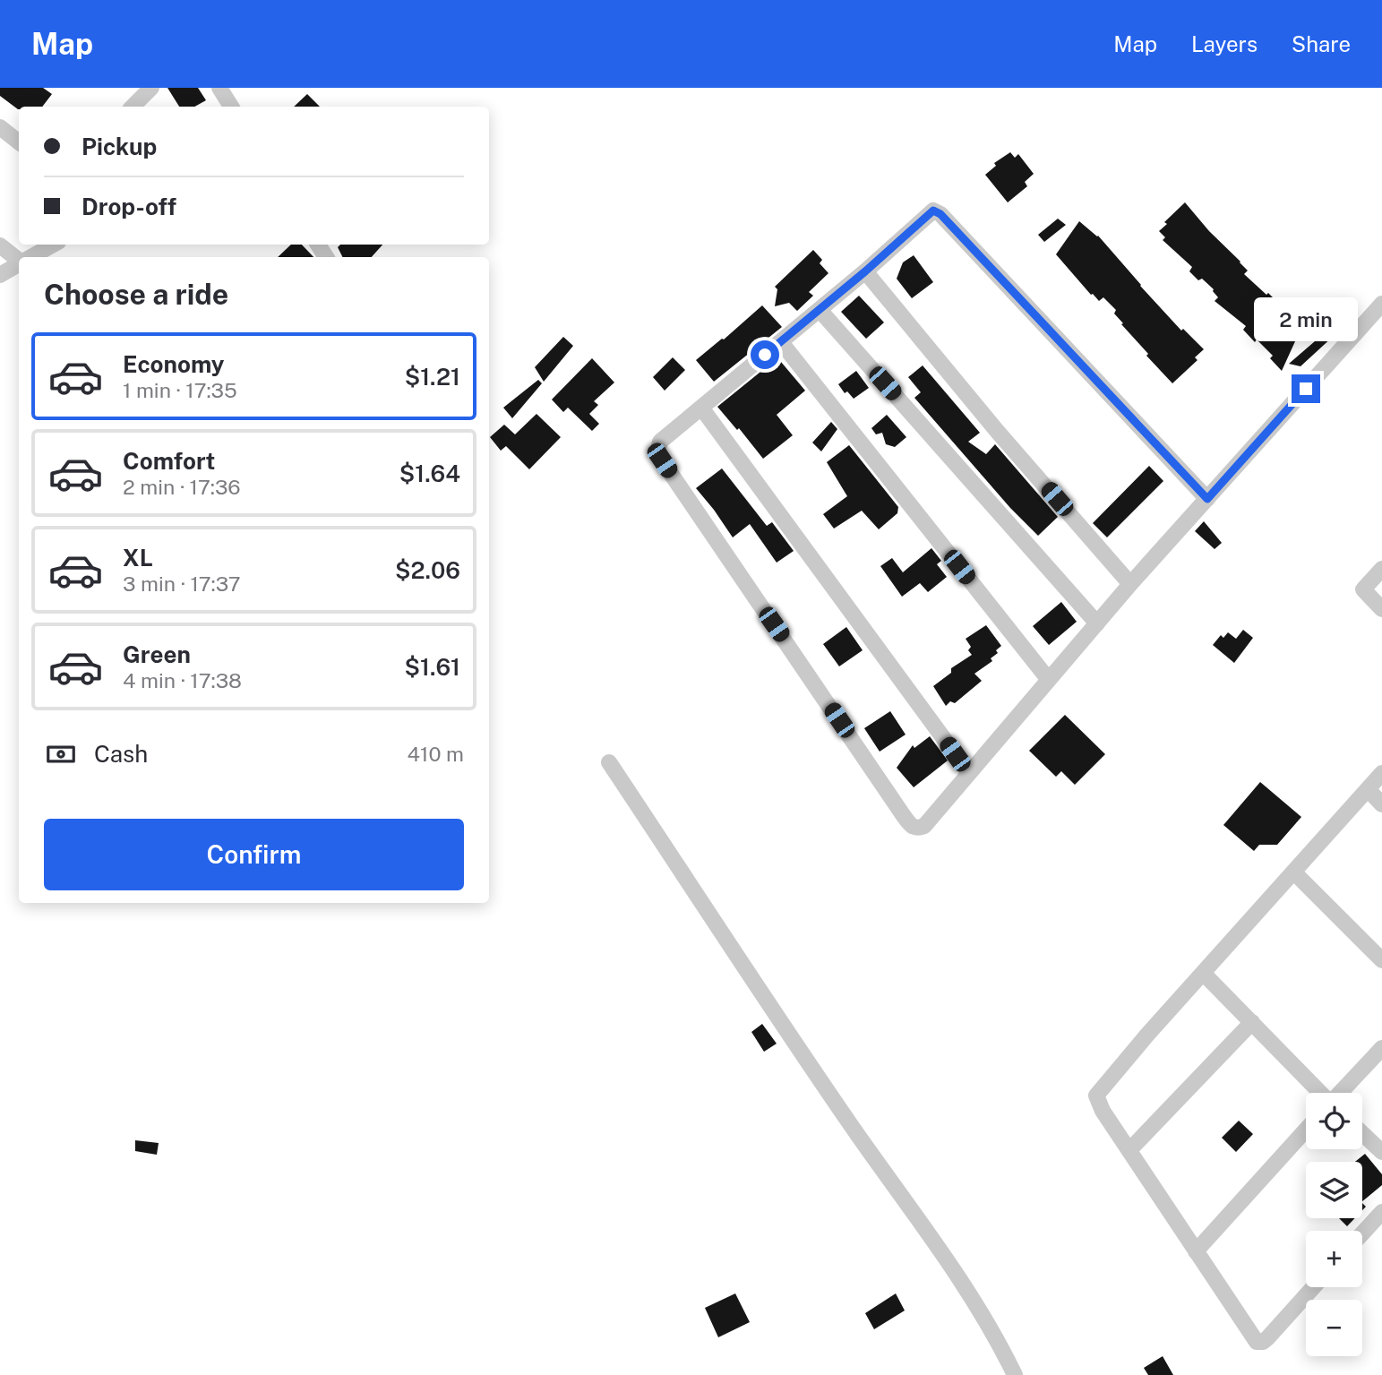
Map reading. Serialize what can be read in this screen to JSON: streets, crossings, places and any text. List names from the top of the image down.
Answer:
{
  "page": {
    "header": "Map",
    "nav": ["Map", "Layers", "Share"],
    "banner": ["Pickup", "Drop-off"],
    "heading": "Choose a ride",
    "bubble": "2 min",
    "list": [
      {
        "name": "Economy",
        "note": "1 min · 17:35",
        "value": "$1.21"
      },
      {
        "name": "Comfort",
        "note": "2 min · 17:36",
        "value": "$1.64"
      },
      {
        "name": "XL",
        "note": "3 min · 17:37",
        "value": "$2.06"
      },
      {
        "name": "Green",
        "note": "4 min · 17:38",
        "value": "$1.61"
      }
    ],
    "pay": ["Cash", "410 m"],
    "buttons": "Confirm",
    "map_buttons": ["+", "−"]
  }
}
